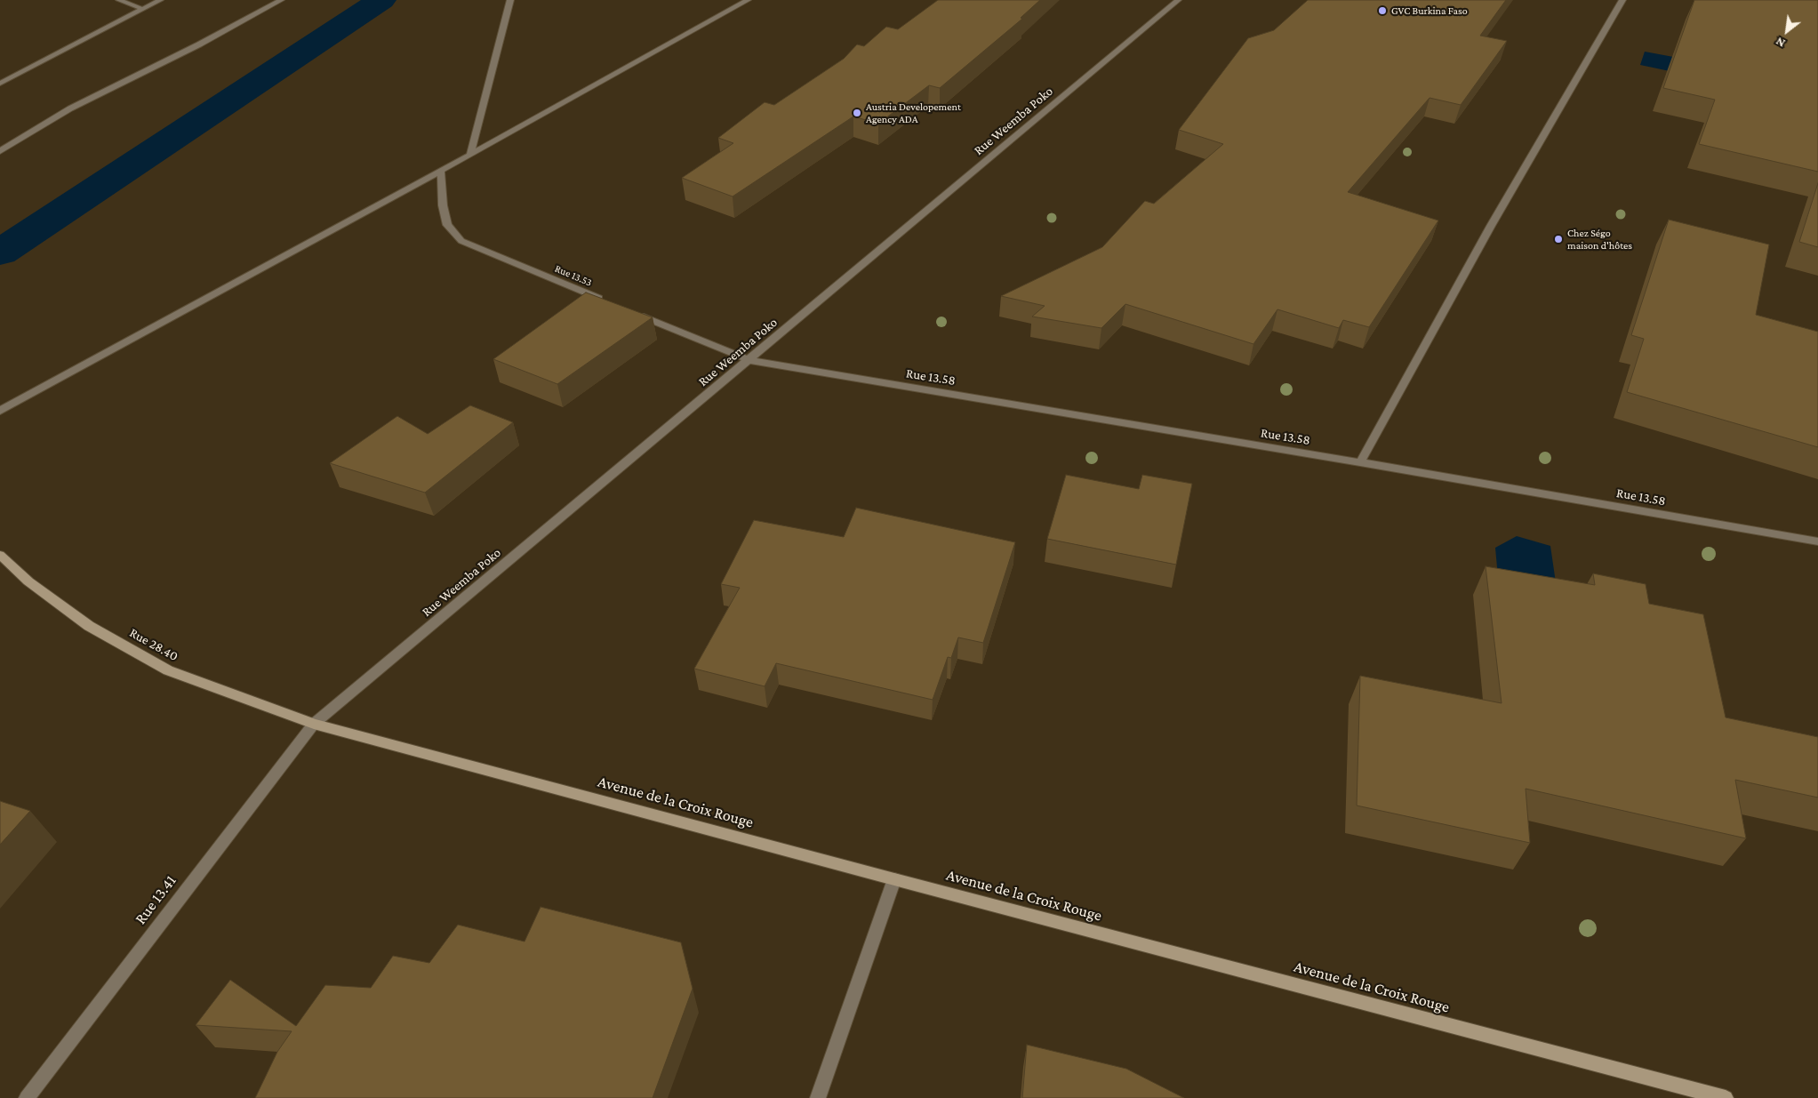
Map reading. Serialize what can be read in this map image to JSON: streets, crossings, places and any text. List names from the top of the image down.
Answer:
{
  "streets": {
    "street": [
      "Rue Weemba Poko",
      "Rue 13.53",
      "Rue 13.58",
      "Rue 28.40",
      "Avenue de la Croix Rouge",
      "Rue 13.41"
    ]
  },
  "crossings": [
    ["Rue Weemba Poko", "Rue 13.58"],
    ["Rue Weemba Poko", "Rue 28.40"],
    ["Rue Weemba Poko", "Avenue de la Croix Rouge"],
    ["Rue Weemba Poko", "Rue 13.41"],
    ["Rue 28.40", "Avenue de la Croix Rouge"],
    ["Rue 28.40", "Rue 13.41"],
    ["Avenue de la Croix Rouge", "Rue 13.41"]
  ],
  "places": ["GVC Burkina Faso", "Austria Developement Agency ADA", "Chez Ségo maison d'hôtes"],
  "north": "bottom left"
}
